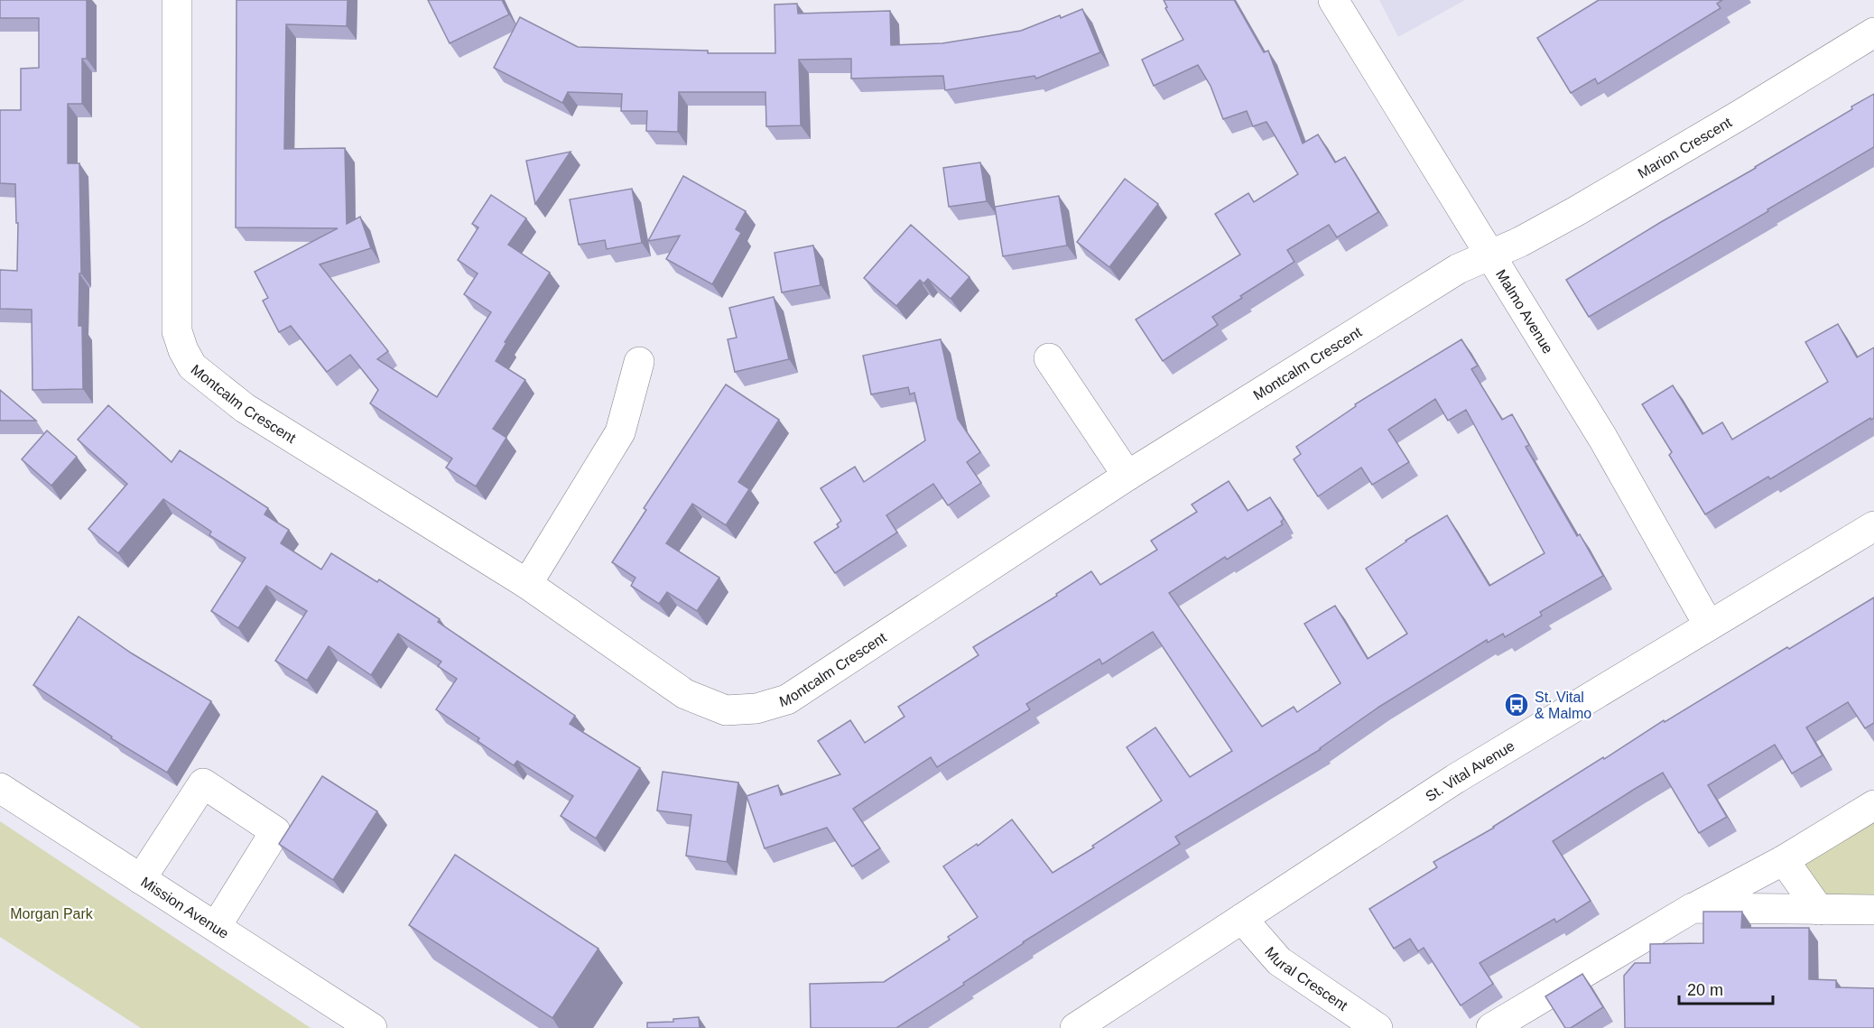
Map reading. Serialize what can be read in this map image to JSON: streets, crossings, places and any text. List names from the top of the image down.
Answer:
{
  "streets": {
    "street": [
      "Marion Crescent",
      "Malmo Avenue",
      "Montcalm Crescent",
      "St. Vital Avenue",
      "Mission Avenue",
      "Mural Crescent"
    ]
  },
  "crossings": [
    ["Marion Crescent", "Malmo Avenue"],
    ["Marion Crescent", "Montcalm Crescent"],
    ["Malmo Avenue", "Montcalm Crescent"],
    ["Malmo Avenue", "St. Vital Avenue"],
    ["St. Vital Avenue", "Mural Crescent"]
  ],
  "parks": ["Morgan Park"],
  "places": {
    "bus stop": ["St. Vital & Malmo"]
  },
  "scale_bar": "20 m"
}
